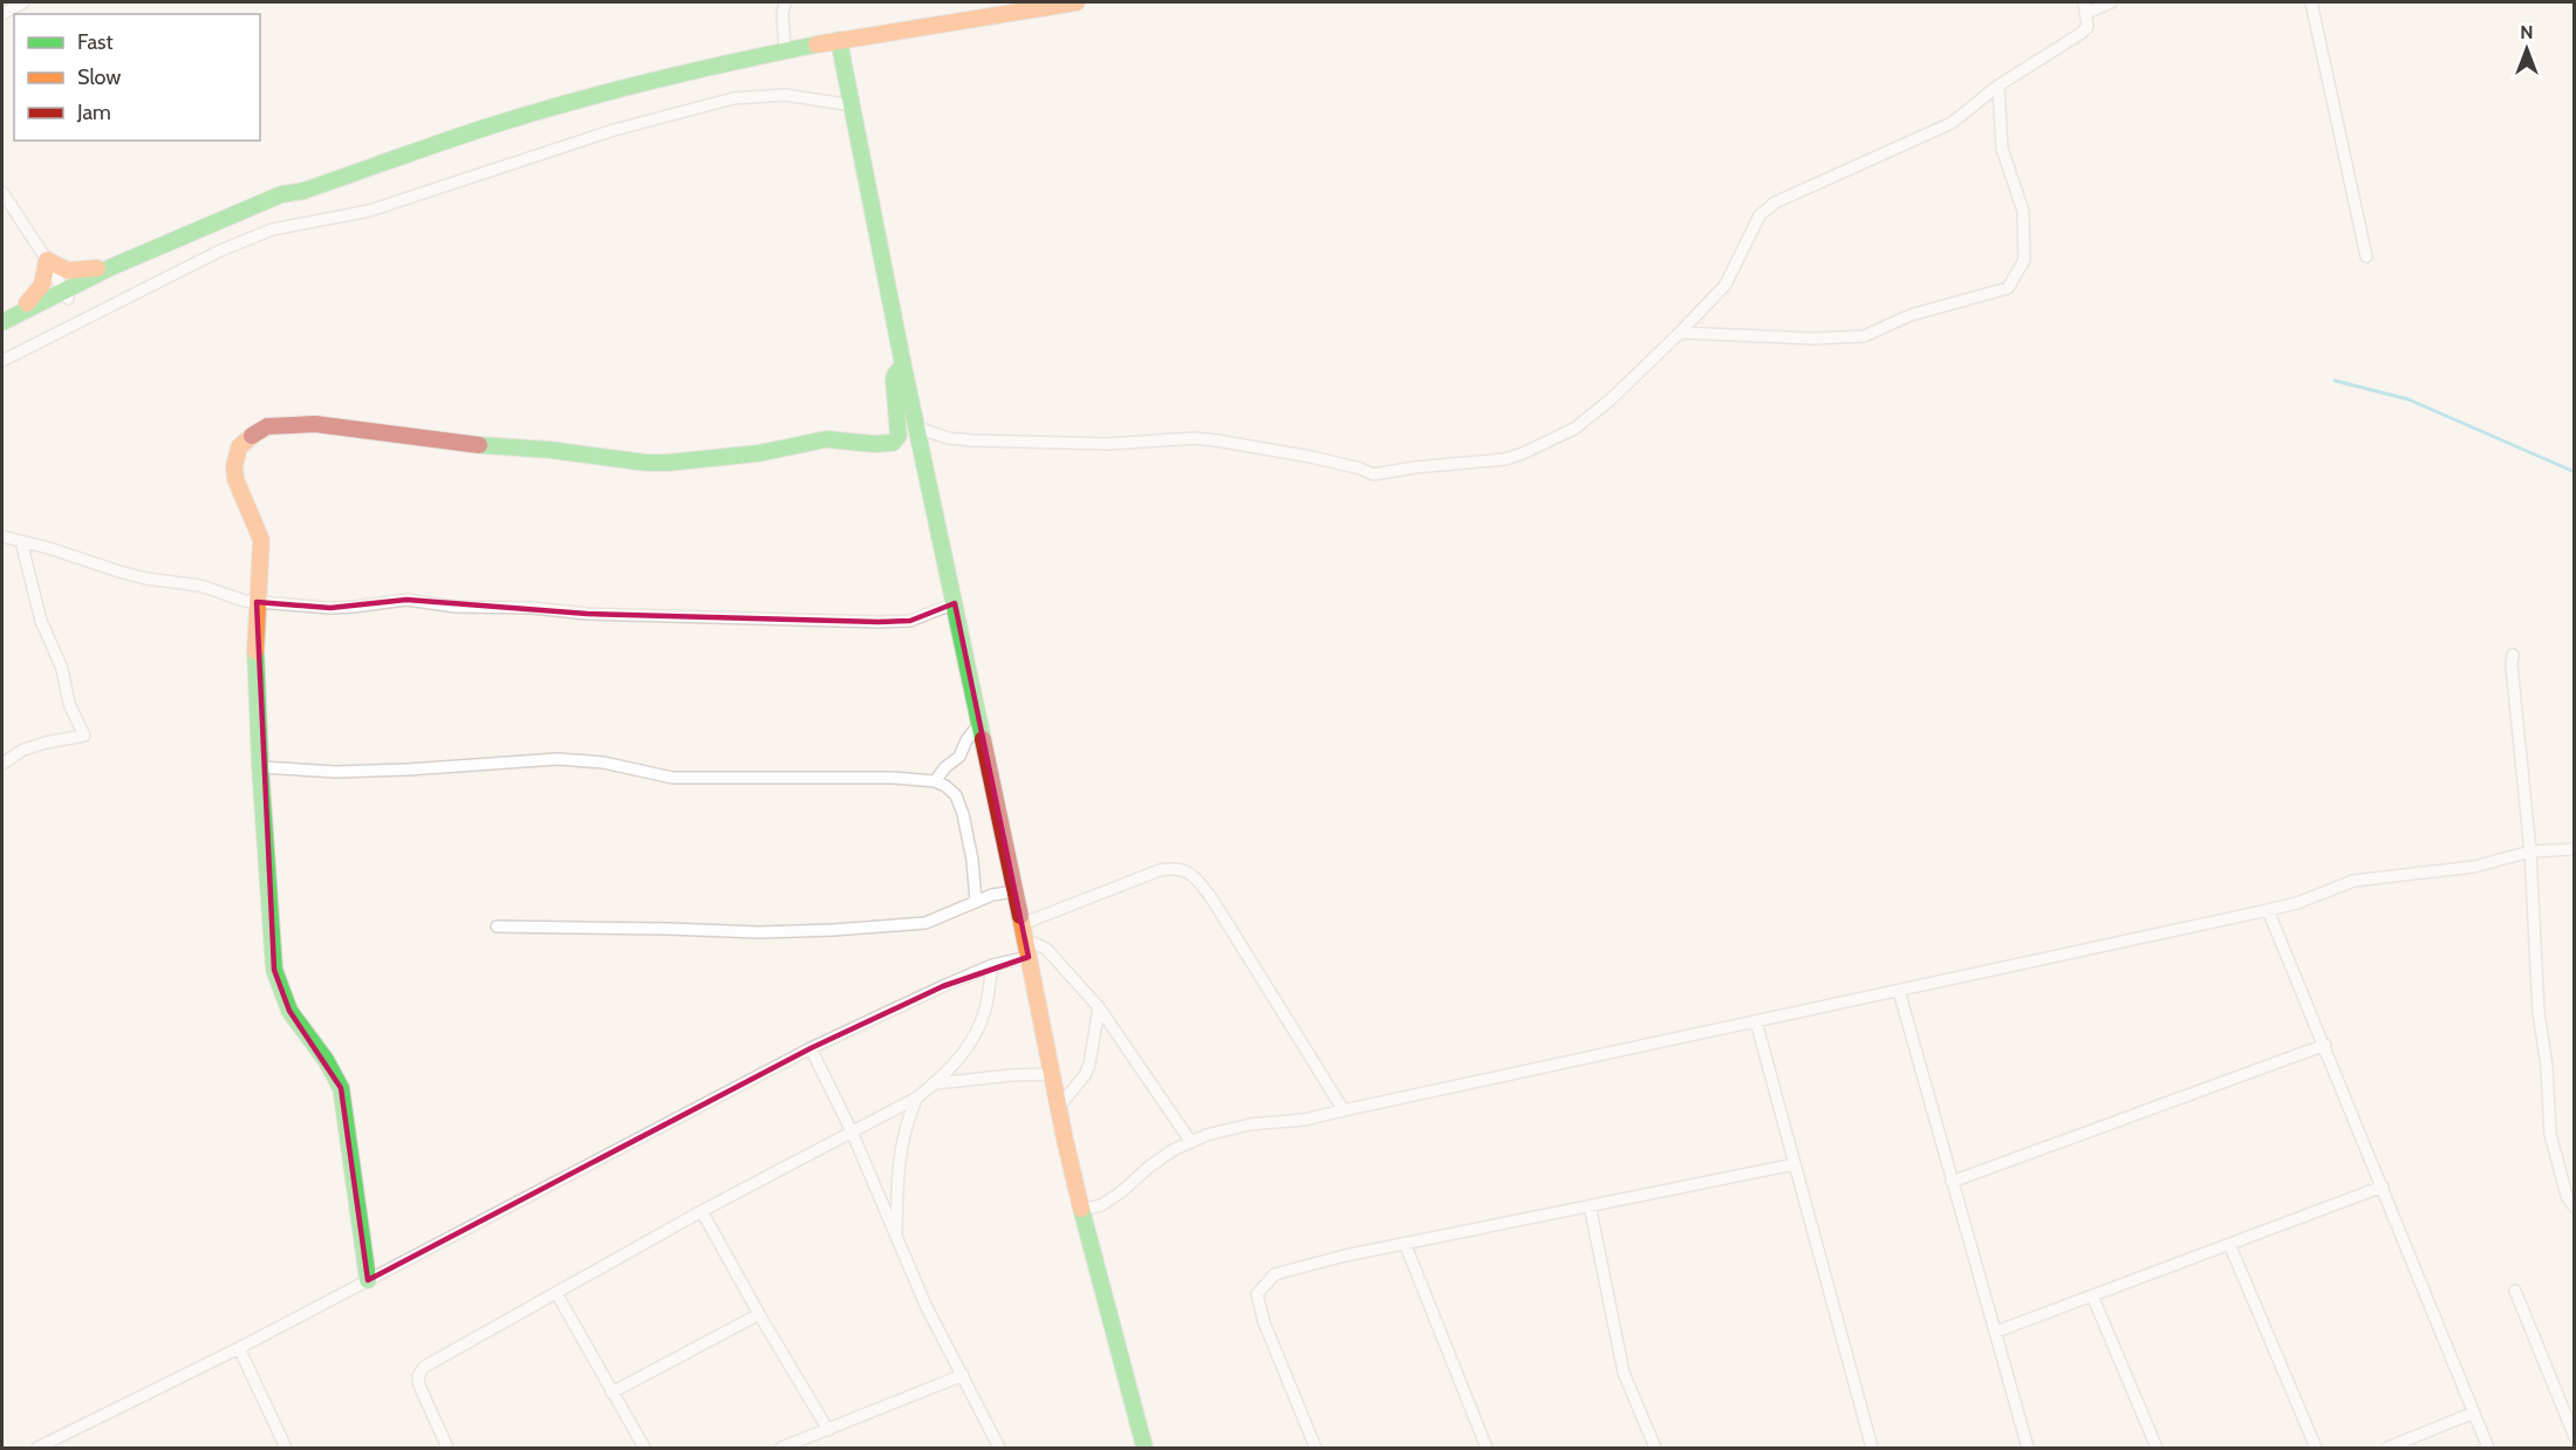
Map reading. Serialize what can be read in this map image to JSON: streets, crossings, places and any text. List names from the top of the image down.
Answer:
{
  "legend": ["Fast", "Slow", "Jam"],
  "north": "top"
}
